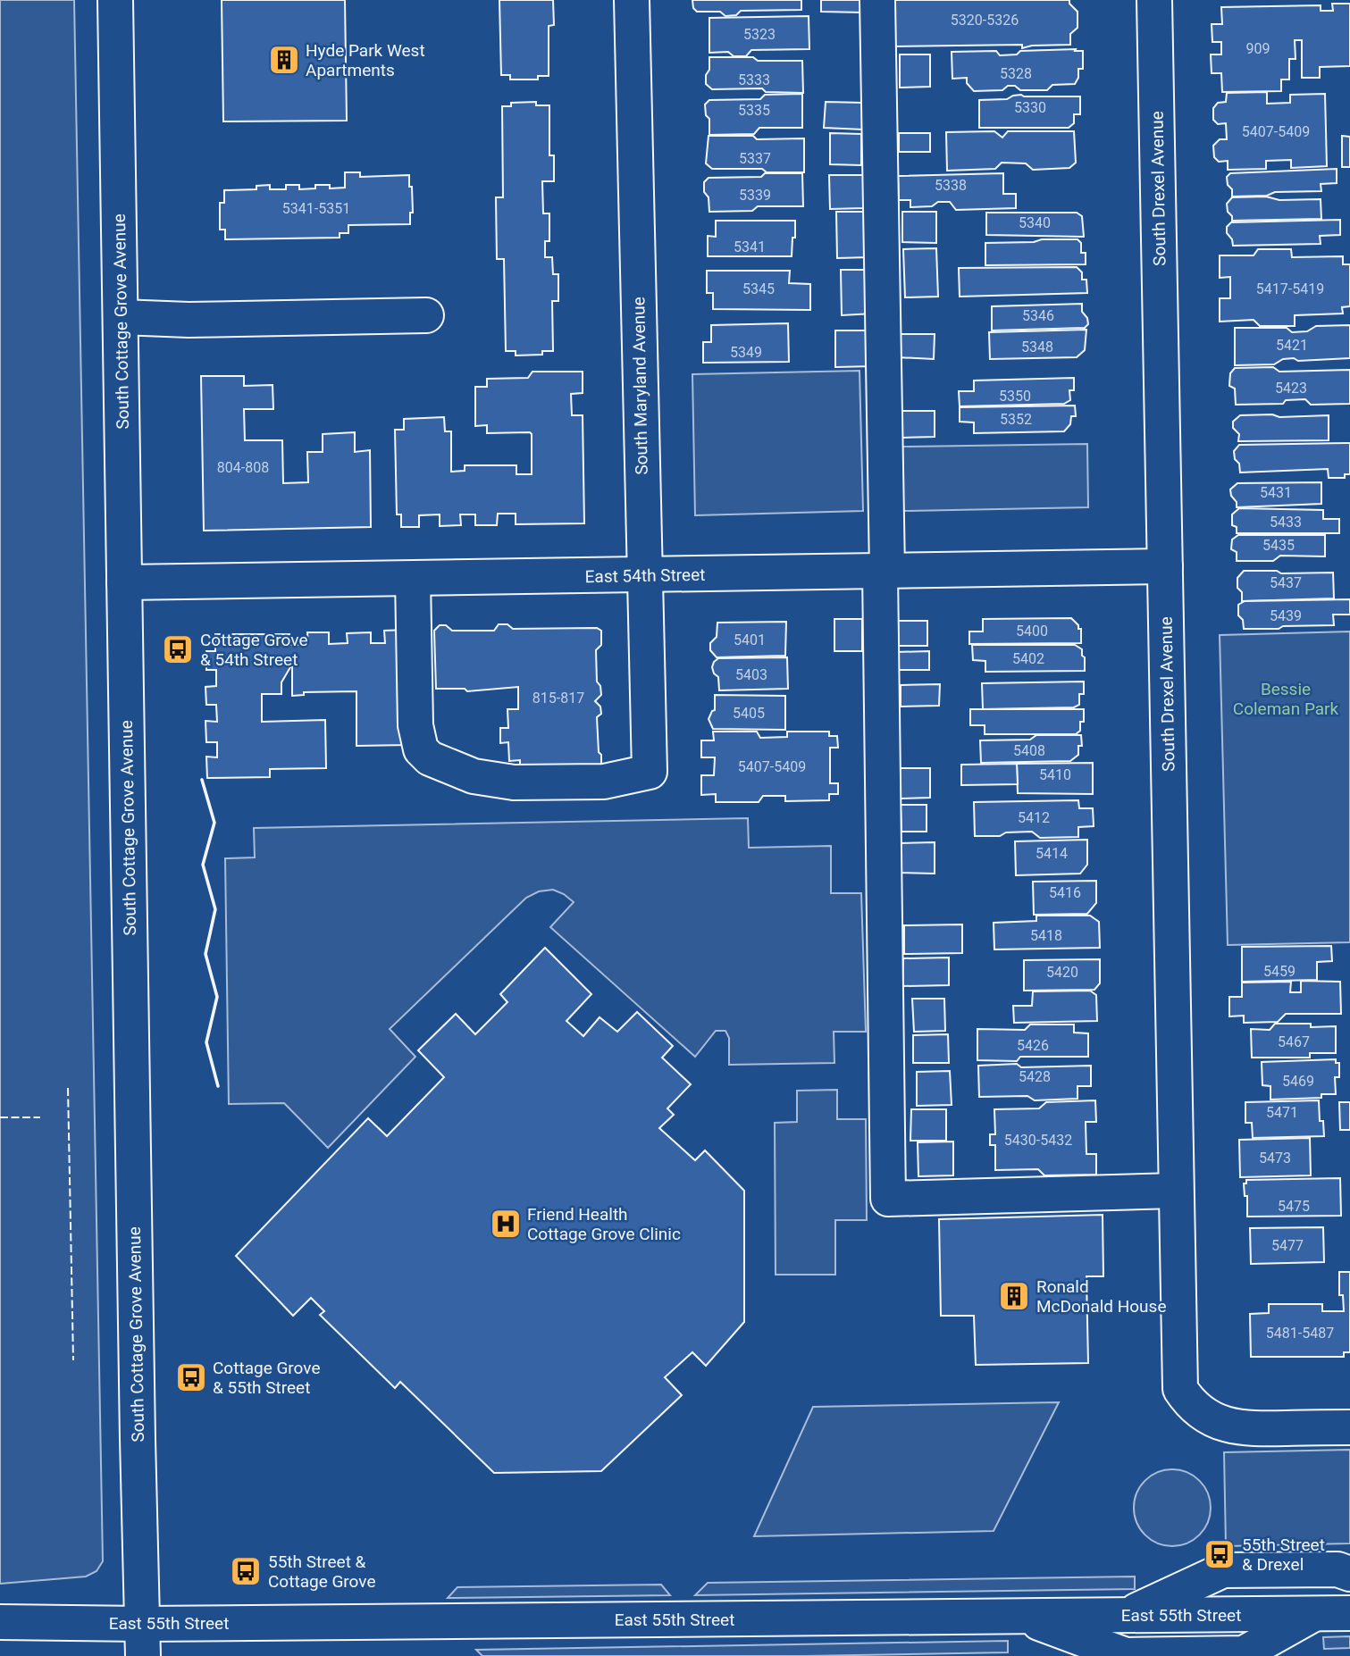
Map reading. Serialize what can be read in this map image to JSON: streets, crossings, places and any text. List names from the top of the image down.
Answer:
{
  "streets": {
    "street": [
      "South Drexel Avenue",
      "South Cottage Grove Avenue",
      "South Maryland Avenue",
      "East 54th Street",
      "East 55th Street"
    ]
  },
  "crossings": [
    ["South Drexel Avenue", "East 54th Street"],
    ["South Cottage Grove Avenue", "East 54th Street"],
    ["South Cottage Grove Avenue", "East 55th Street"],
    ["South Maryland Avenue", "East 54th Street"]
  ],
  "parks": ["Bessie Coleman Park"],
  "places": {
    "building": ["Hyde Park West Apartments", "Ronald McDonald House"],
    "bus stop": [
      "Cottage Grove & 54th Street",
      "Cottage Grove & 55th Street",
      "55th Street & Drexel",
      "55th Street & Cottage Grove"
    ],
    "hospital": ["Friend Health Cottage Grove Clinic"]
  },
  "house_numbers": [
    "5320-5326",
    "5323",
    "909",
    "5328",
    "5333",
    "5330",
    "5335",
    "5407-5409",
    "5337",
    "5338",
    "5339",
    "5341-5351",
    "5340",
    "5341",
    "5345",
    "5417-5419",
    "5346",
    "5421",
    "5348",
    "5349",
    "5423",
    "5350",
    "5352",
    "804-808",
    "5431",
    "5433",
    "5435",
    "5437",
    "5439",
    "5400",
    "5401",
    "5402",
    "5403",
    "815-817",
    "5405",
    "5408",
    "5407-5409",
    "5410",
    "5412",
    "5414",
    "5416",
    "5418",
    "5459",
    "5420",
    "5467",
    "5426",
    "5428",
    "5469",
    "5471",
    "5430-5432",
    "5473",
    "5475",
    "5477",
    "5481-5487"
  ]
}
